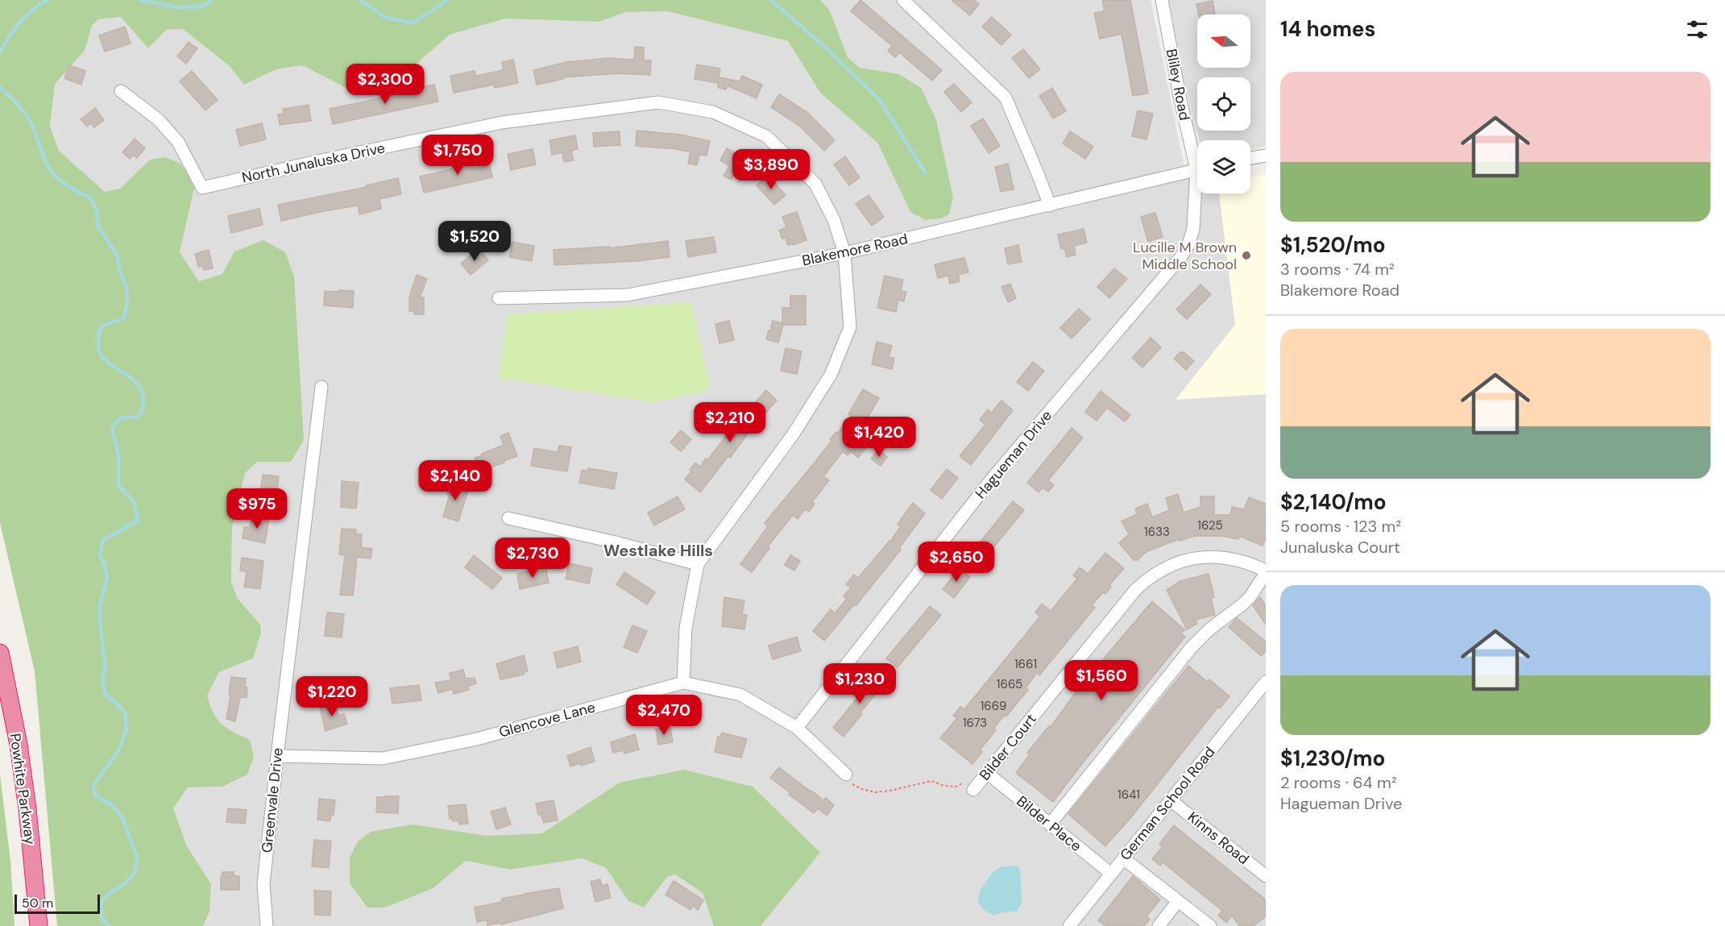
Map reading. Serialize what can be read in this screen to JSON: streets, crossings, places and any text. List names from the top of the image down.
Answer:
{
  "streets": {
    "highway": ["Powhite Parkway"],
    "street": [
      "Bliley Road",
      "North Junaluska Drive",
      "Blakemore Road",
      "Hagueman Drive",
      "Glencove Lane",
      "Bilder Court",
      "Greenvale Drive",
      "German School Road",
      "Bilder Place",
      "Kinns Road"
    ]
  },
  "crossings": [
    ["North Junaluska Drive", "Blakemore Road"],
    ["Hagueman Drive", "Glencove Lane"],
    ["Glencove Lane", "Greenvale Drive"],
    ["Bilder Court", "Bilder Place"],
    ["German School Road", "Bilder Place"],
    ["German School Road", "Kinns Road"]
  ],
  "districts": ["Westlake Hills"],
  "places": ["Lucille M Brown Middle School"],
  "house_numbers": [
    "1625",
    "1633",
    "1661",
    "1665",
    "1669",
    "1673",
    "1641"
  ],
  "scale_bar": "50 m",
  "north": "left",
  "page": {
    "heading": "14 homes",
    "list": [
      {
        "name": "$1,520/mo",
        "note": "3 rooms · 74 m² · Blakemore Road"
      },
      {
        "name": "$2,140/mo",
        "note": "5 rooms · 123 m² · Junaluska Court"
      },
      {
        "name": "$1,230/mo",
        "note": "2 rooms · 64 m² · Hagueman Drive"
      }
    ],
    "price": [
      "$2,300",
      "$1,750",
      "$3,890",
      "$1,520",
      "$2,210",
      "$1,420",
      "$2,140",
      "$975",
      "$2,730",
      "$2,650",
      "$1,560",
      "$1,230",
      "$1,220",
      "$2,470"
    ],
    "scale": "50 m"
  }
}
